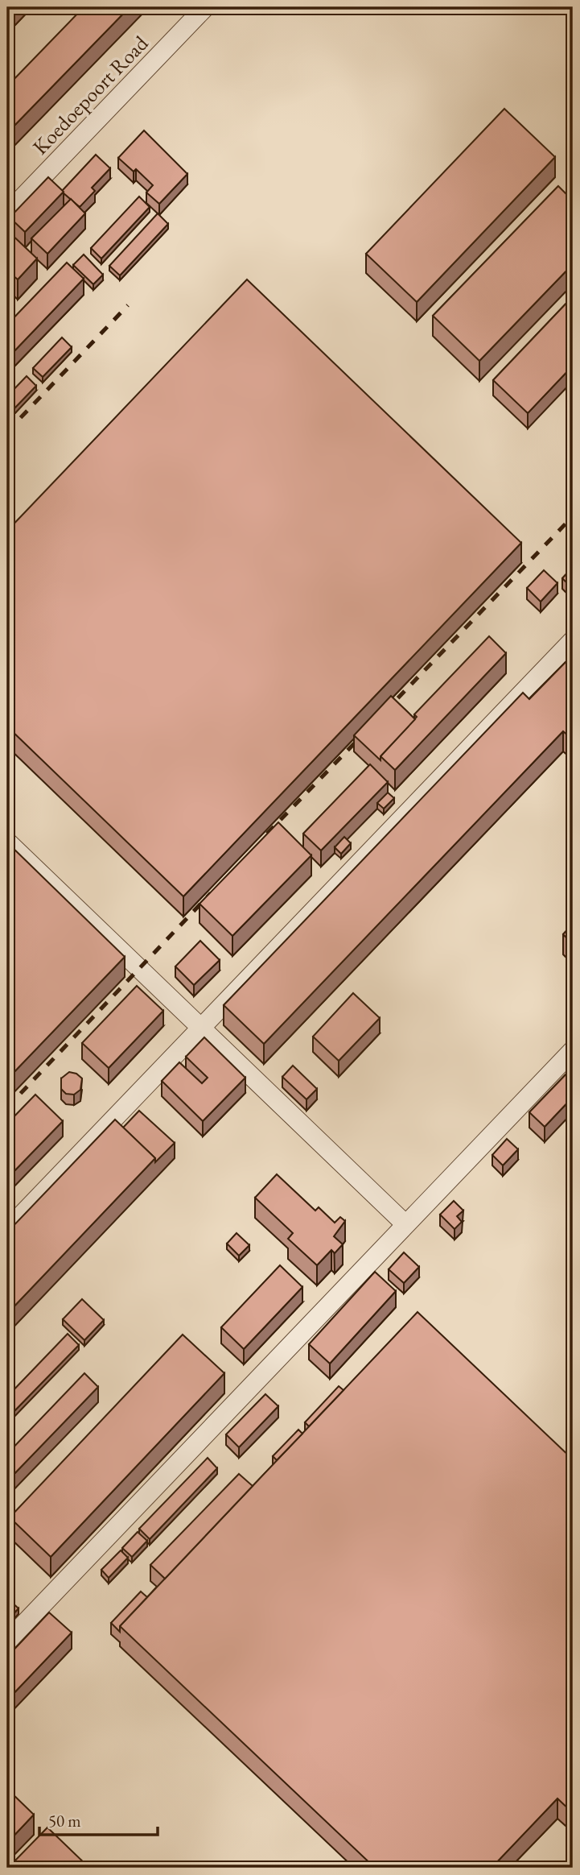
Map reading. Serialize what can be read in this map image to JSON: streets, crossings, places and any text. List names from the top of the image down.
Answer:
{
  "streets": {
    "street": ["Koedoepoort Road"]
  },
  "scale_bar": "50 m"
}
